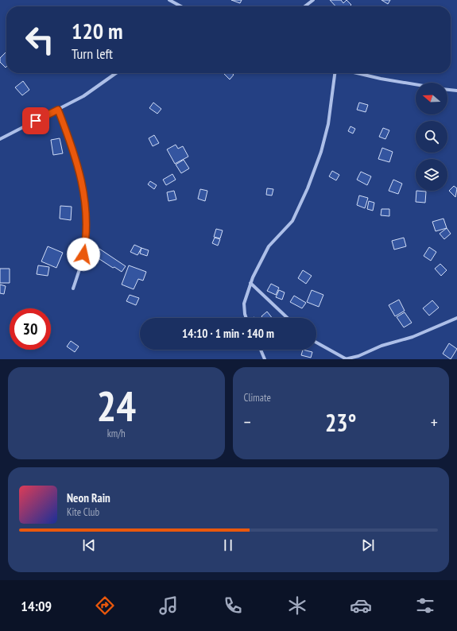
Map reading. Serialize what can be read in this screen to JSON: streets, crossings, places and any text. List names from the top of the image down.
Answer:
{
  "north": "left",
  "page": {
    "turn": ["120 m", "Turn left"],
    "limit": "30",
    "trip": "14:10 · 1 min · 140 m",
    "tile": [
      ["24", "km/h"],
      "Climate"
    ],
    "heat": ["−", "23°", "+"],
    "song": ["Neon Rain", "Kite Club"],
    "tabs": "14:09"
  }
}
